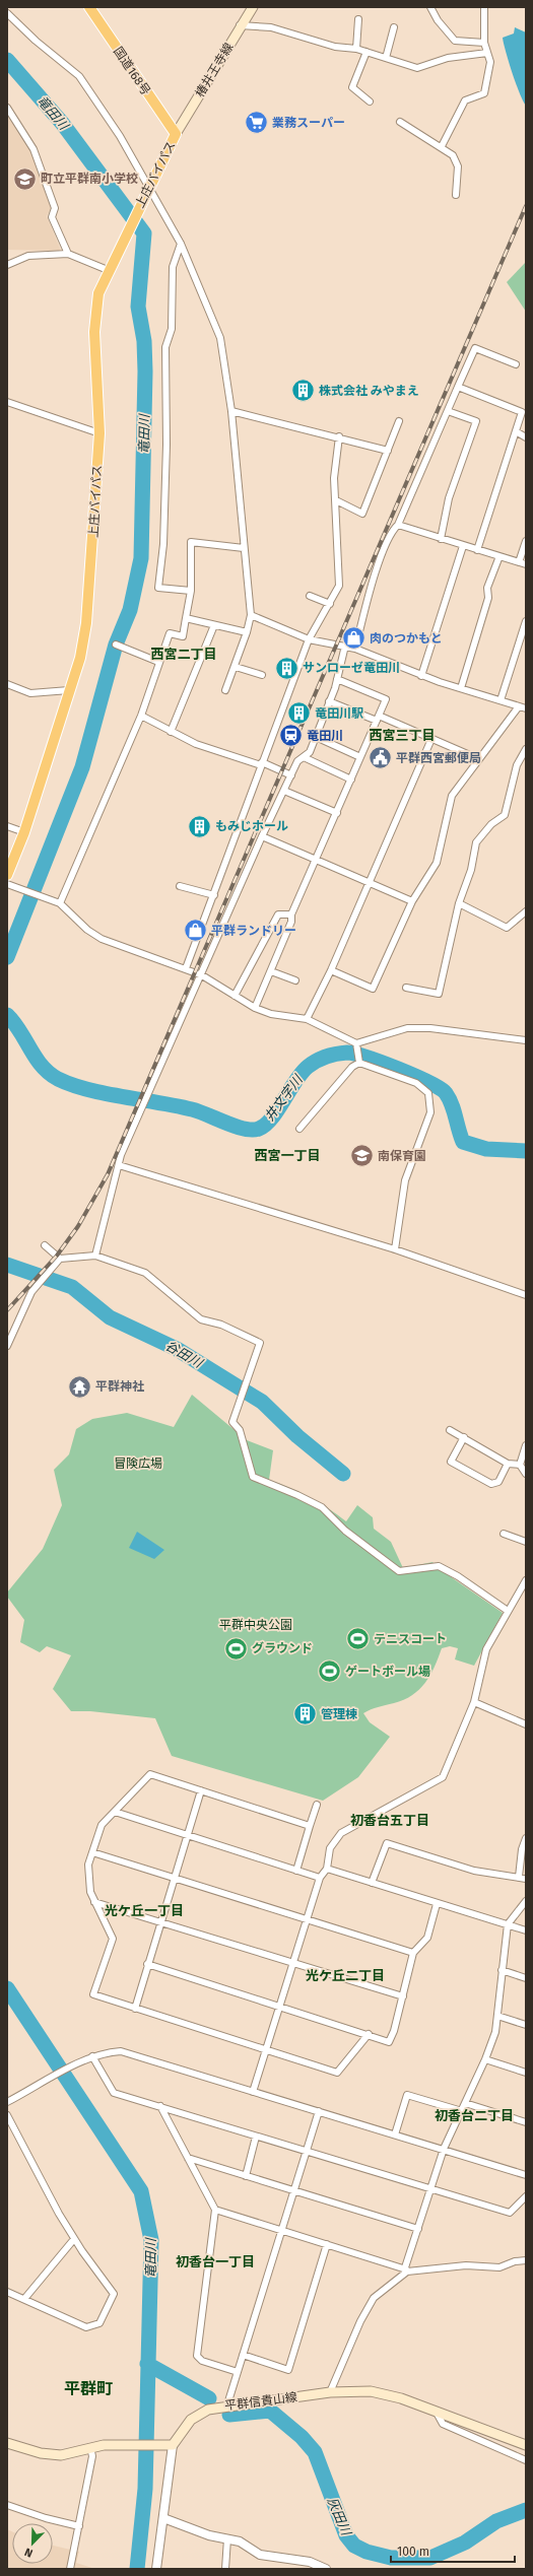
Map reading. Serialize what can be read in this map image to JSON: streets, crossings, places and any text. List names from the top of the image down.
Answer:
{
  "streets": {
    "highway": ["国道168号", "上庄バイパス"],
    "main road": ["椿井王寺線", "平群信貴山線"]
  },
  "crossings": [
    ["椿井王寺線", "国道168号"],
    ["椿井王寺線", "上庄バイパス"],
    ["国道168号", "上庄バイパス"]
  ],
  "districts": [
    "西宮二丁目",
    "西宮三丁目",
    "西宮一丁目",
    "初香台五丁目",
    "光ケ丘一丁目",
    "光ケ丘二丁目",
    "初香台二丁目",
    "初香台一丁目",
    "平群町"
  ],
  "water": [
    "竜田川",
    "井文字川",
    "谷田川",
    "灰田川"
  ],
  "parks": ["冒険広場", "平群中央公園"],
  "places": {
    "supermarket": ["業務スーパー"],
    "school or university": ["町立平群南小学校", "南保育園"],
    "building": [
      "株式会社 みやまえ",
      "サンローゼ竜田川",
      "竜田川駅",
      "もみじホール",
      "管理棟"
    ],
    "shop": ["肉のつかもと", "平群ランドリー"],
    "station": ["竜田川"],
    "public building": ["平群西宮郵便局"],
    "temple": ["平群神社"],
    "sports": ["テニスコート", "グラウンド", "ゲートボール場"]
  },
  "scale_bar": "100 m",
  "north": "bottom left"
}
